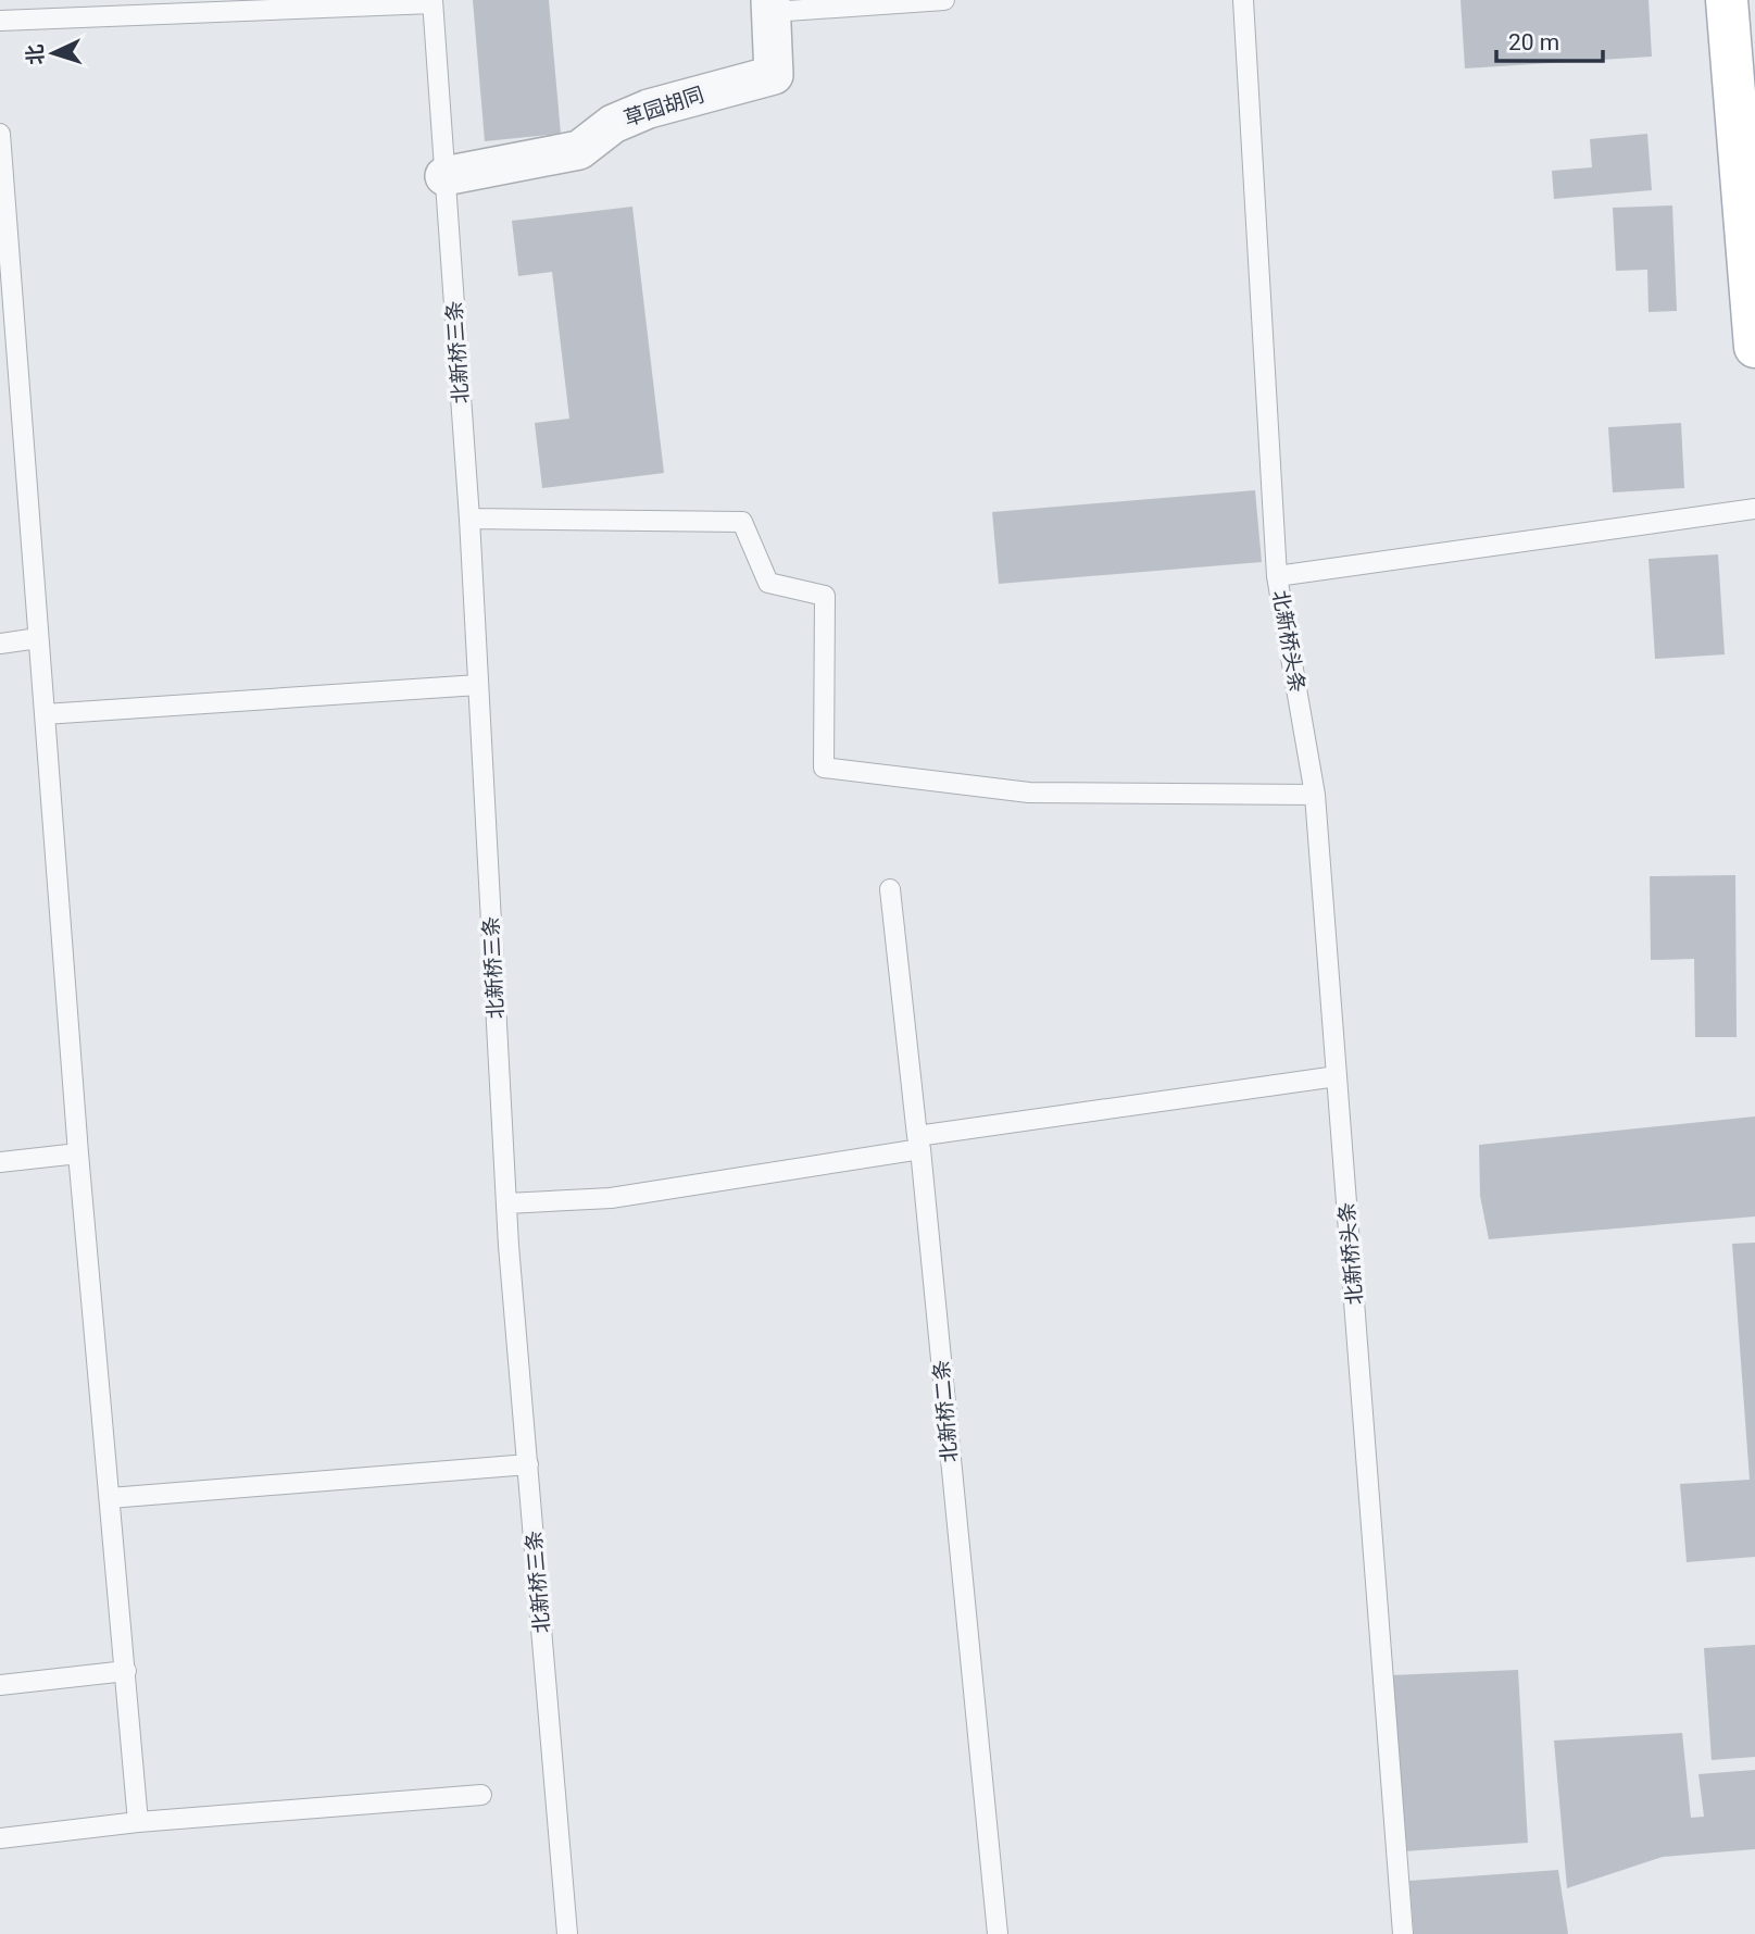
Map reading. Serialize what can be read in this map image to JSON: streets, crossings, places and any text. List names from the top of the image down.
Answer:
{
  "streets": {
    "street": ["草园胡同"],
    "lane": ["北新桥三条", "北新桥头条", "北新桥二条"]
  },
  "crossings": [
    ["草园胡同", "北新桥三条"]
  ],
  "scale_bar": "20 m",
  "north": "left"
}
